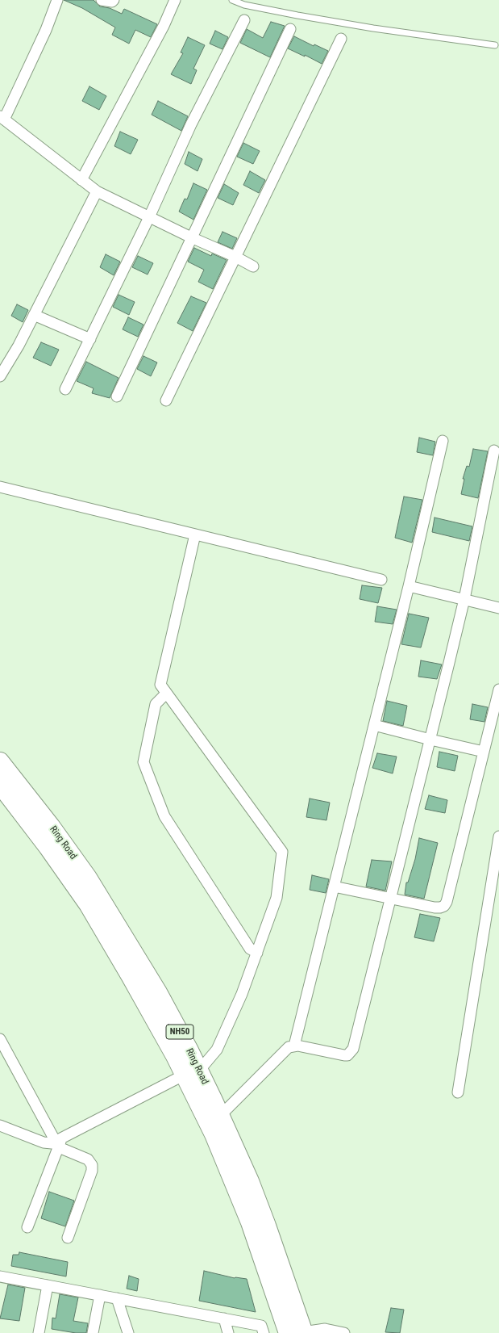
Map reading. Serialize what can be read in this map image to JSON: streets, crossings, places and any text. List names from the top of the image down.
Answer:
{
  "streets": {
    "highway": ["Ring Road", "NH50"]
  }
}
